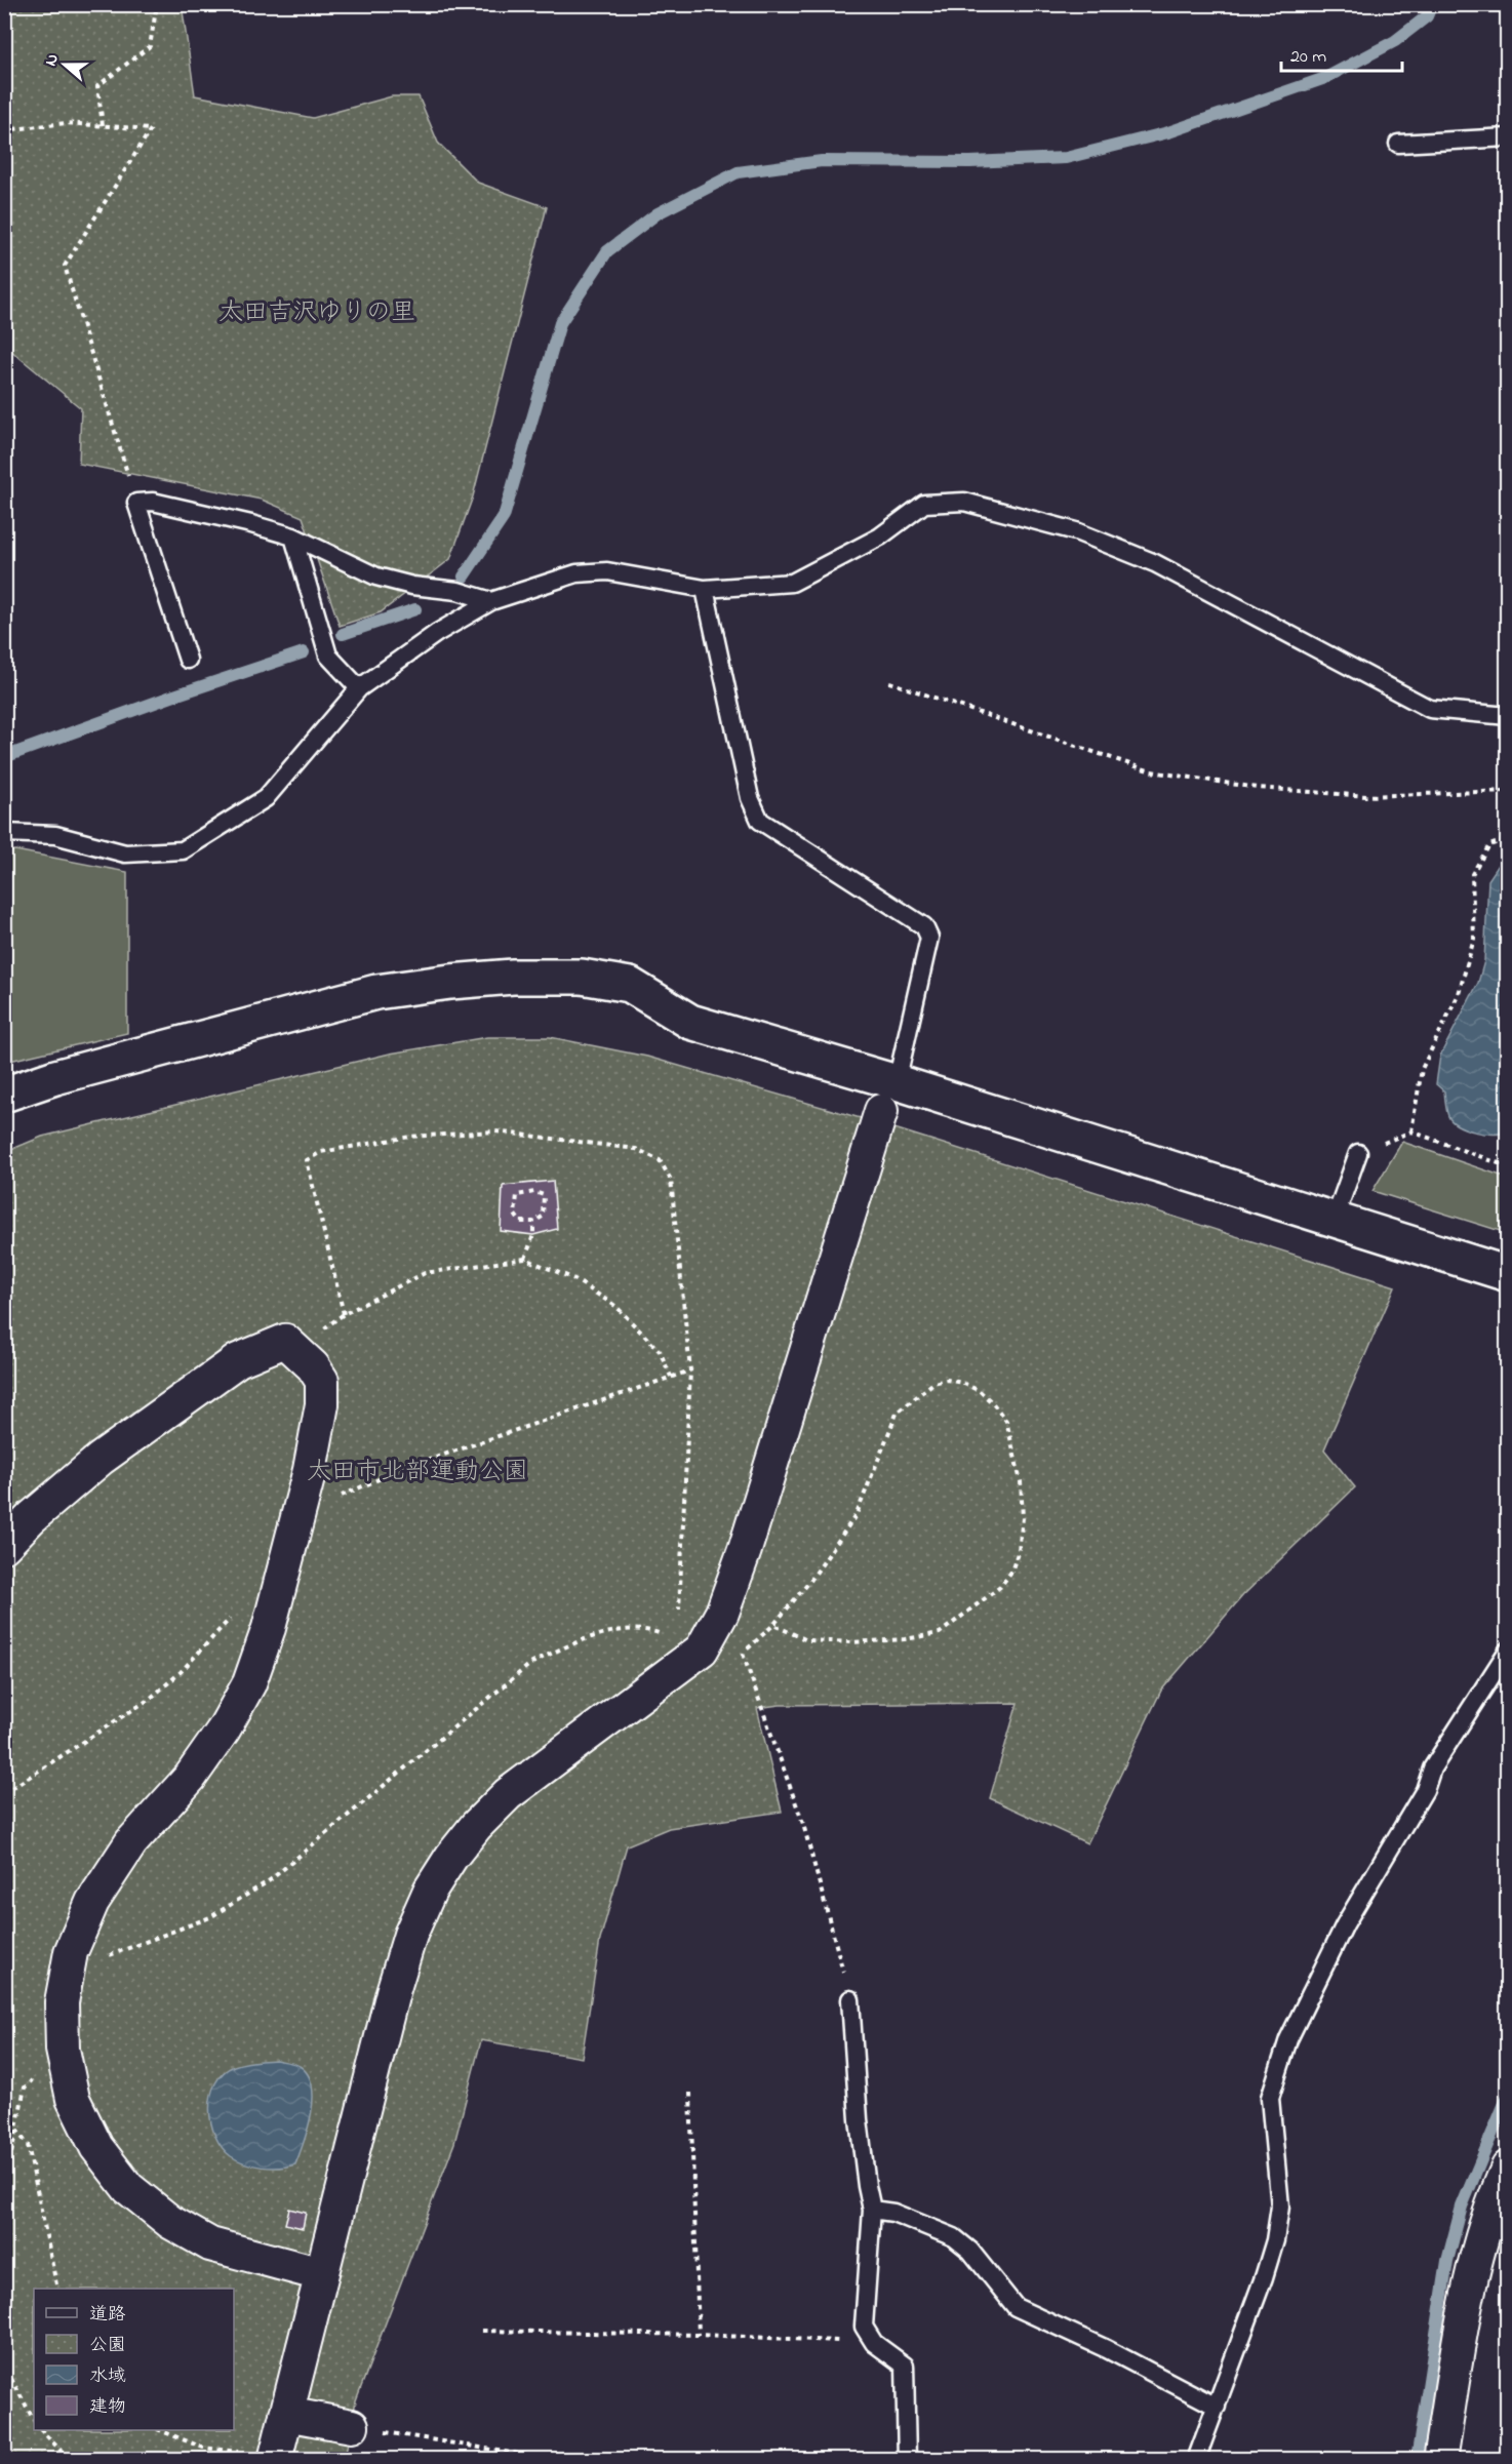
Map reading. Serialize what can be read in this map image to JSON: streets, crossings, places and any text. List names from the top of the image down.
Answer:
{
  "parks": ["太田吉沢ゆりの里", "太田市北部運動公園"],
  "legend": [
    "道路",
    "公園",
    "水域",
    "建物"
  ],
  "scale_bar": "20 m",
  "north": "left"
}
